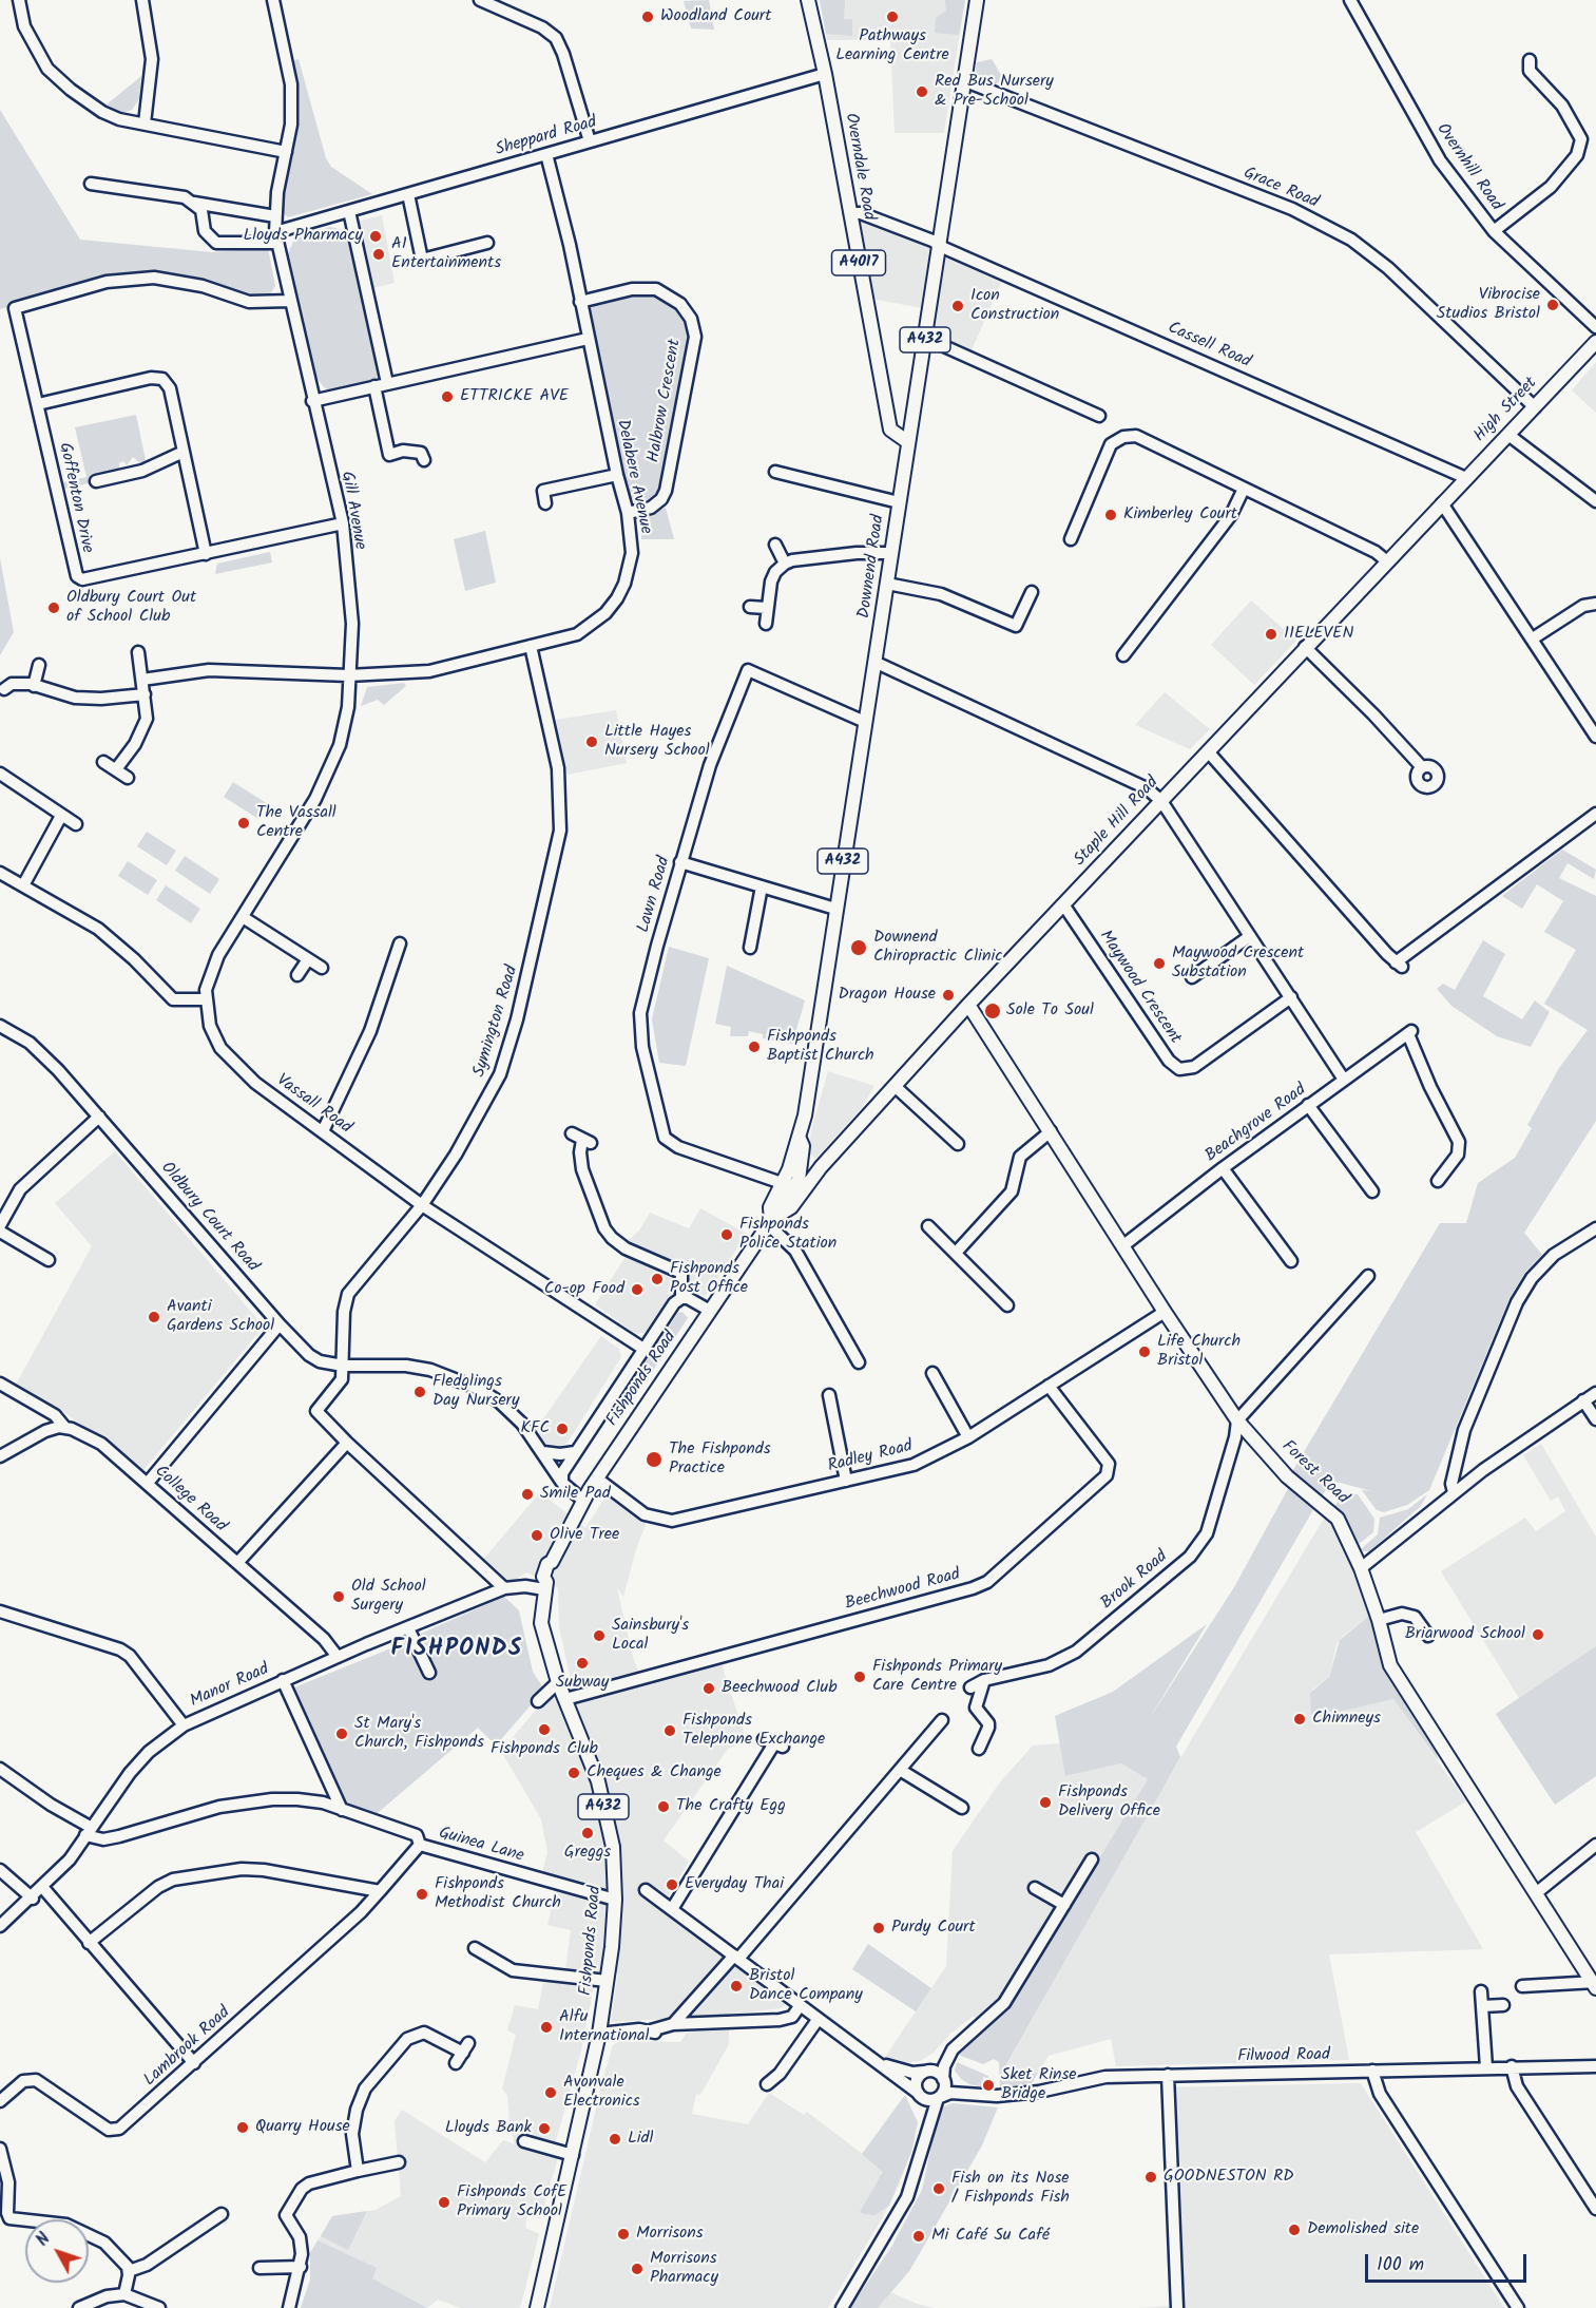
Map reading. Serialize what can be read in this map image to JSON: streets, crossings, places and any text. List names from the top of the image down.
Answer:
{
  "streets": {
    "main road": [
      "Overndale Road",
      "A4017",
      "A432",
      "High Street",
      "Downend Road",
      "Staple Hill Road",
      "Fishponds Road",
      "Forest Road"
    ],
    "street": [
      "Sheppard Road",
      "Overnhill Road",
      "Grace Road",
      "Cassell Road",
      "Halbrow Crescent",
      "Delabere Avenue",
      "Goffenton Drive",
      "Gill Avenue",
      "Lawn Road",
      "Maywood Crescent",
      "Symington Road",
      "Vassall Road",
      "Beachgrove Road",
      "Oldbury Court Road",
      "Radley Road",
      "College Road",
      "Brook Road",
      "Beechwood Road",
      "Manor Road",
      "Guinea Lane",
      "Lambrook Road",
      "Filwood Road"
    ]
  },
  "crossings": [
    ["Sheppard Road", "Overndale Road"],
    ["Sheppard Road", "Delabere Avenue"],
    ["Sheppard Road", "Gill Avenue"],
    ["Overndale Road", "Cassell Road"],
    ["Overndale Road", "Downend Road"],
    ["Grace Road", "High Street"],
    ["Grace Road", "Downend Road"],
    ["Cassell Road", "High Street"],
    ["Cassell Road", "Downend Road"],
    ["Halbrow Crescent", "Delabere Avenue"],
    ["High Street", "Staple Hill Road"],
    ["Delabere Avenue", "Gill Avenue"],
    ["Delabere Avenue", "Symington Road"],
    ["Goffenton Drive", "Gill Avenue"],
    ["Gill Avenue", "Vassall Road"],
    ["Downend Road", "Staple Hill Road"],
    ["Downend Road", "Lawn Road"],
    ["Downend Road", "Fishponds Road"],
    ["Staple Hill Road", "Maywood Crescent"],
    ["Staple Hill Road", "Fishponds Road"],
    ["Staple Hill Road", "Forest Road"],
    ["Lawn Road", "Fishponds Road"],
    ["Symington Road", "Vassall Road"],
    ["Symington Road", "Oldbury Court Road"],
    ["Beachgrove Road", "Forest Road"],
    ["Oldbury Court Road", "Fishponds Road"],
    ["Fishponds Road", "Radley Road"],
    ["Fishponds Road", "Beechwood Road"],
    ["Fishponds Road", "Manor Road"],
    ["Fishponds Road", "Guinea Lane"],
    ["Radley Road", "Forest Road"],
    ["Radley Road", "Beechwood Road"],
    ["Forest Road", "Brook Road"],
    ["College Road", "Manor Road"],
    ["Manor Road", "Guinea Lane"],
    ["Guinea Lane", "Lambrook Road"]
  ],
  "districts": ["FISHPONDS"],
  "places": [
    "Woodland Court",
    "Pathways Learning Centre",
    "Red Bus Nursery & Pre-School",
    "Lloyds Pharmacy",
    "A1 Entertainments",
    "Vibrocise Studios Bristol",
    "Icon Construction",
    "ETTRICKE AVE",
    "Kimberley Court",
    "Oldbury Court Out of School Club",
    "11ELEVEN",
    "Little Hayes Nursery School",
    "The Vassall Centre",
    "Downend Chiropractic Clinic",
    "Maywood Crescent Substation",
    "Dragon House",
    "Sole To Soul",
    "Fishponds Baptist Church",
    "Fishponds Police Station",
    "Fishponds Post Office",
    "Co-op Food",
    "Avanti Gardens School",
    "Life Church Bristol",
    "Fledglings Day Nursery",
    "KFC",
    "The Fishponds Practice",
    "Smile Pad",
    "Olive Tree",
    "Old School Surgery",
    "Briarwood School",
    "Sainsbury's Local",
    "Subway",
    "Fishponds Primary Care Centre",
    "Beechwood Club",
    "Chimneys",
    "Fishponds Club",
    "Fishponds Telephone Exchange",
    "St Mary's Church, Fishponds",
    "Cheques & Change",
    "Fishponds Delivery Office",
    "The Crafty Egg",
    "Greggs",
    "Everyday Thai",
    "Fishponds Methodist Church",
    "Purdy Court",
    "Bristol Dance Company",
    "Alfu International",
    "Sket Rinse Bridge",
    "Avonvale Electronics",
    "Quarry House",
    "Lloyds Bank",
    "Lidl",
    "GOODNESTON RD",
    "Fish on its Nose / Fishponds Fish",
    "Fishponds CofE Primary School",
    "Demolished site",
    "Morrisons",
    "Mi Café Su Café",
    "Morrisons Pharmacy"
  ],
  "scale_bar": "100 m",
  "north": "top left"
}
